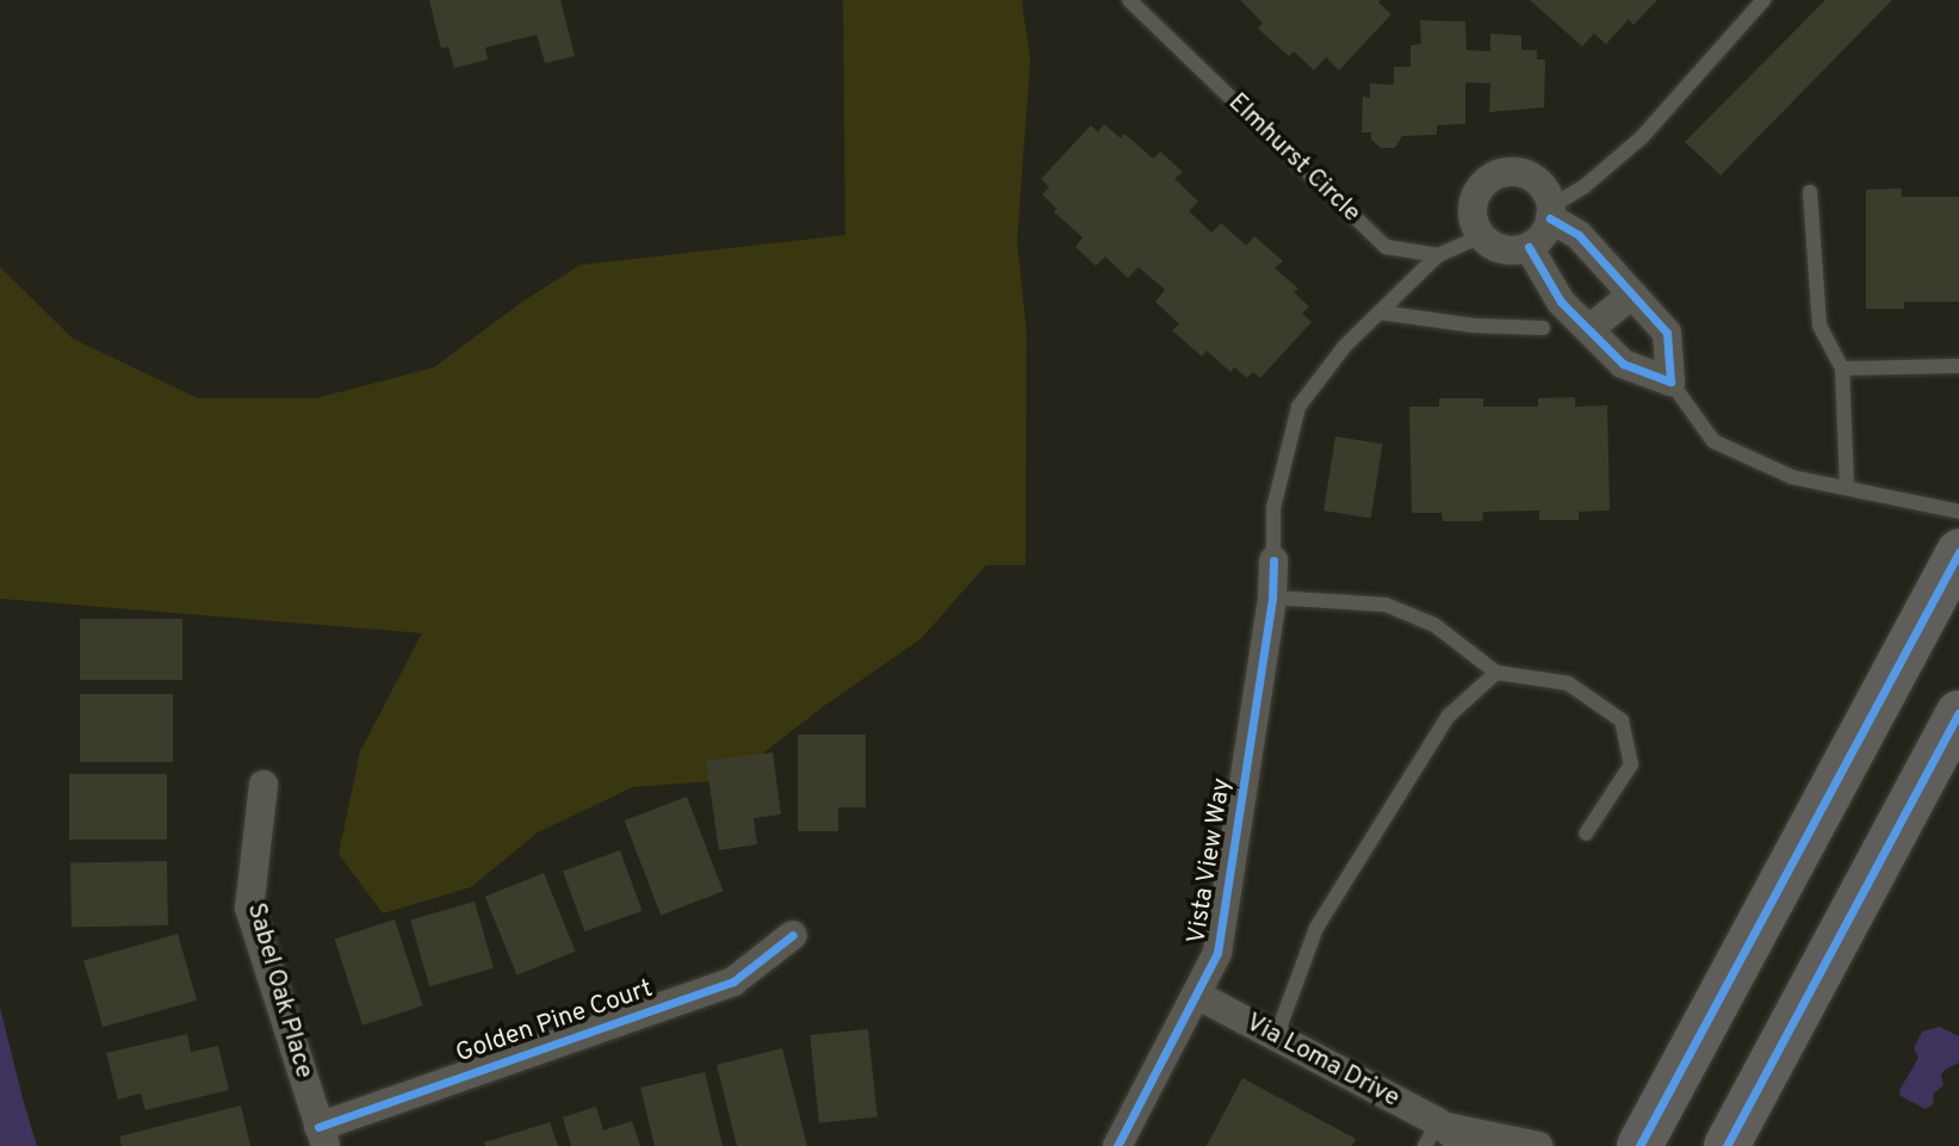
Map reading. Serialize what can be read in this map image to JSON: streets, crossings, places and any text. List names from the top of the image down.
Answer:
{
  "streets": {
    "street": [
      "Vista View Way",
      "Sabel Oak Place",
      "Golden Pine Court",
      "Via Loma Drive"
    ],
    "lane": ["Elmhurst Circle"]
  },
  "crossings": [
    ["Vista View Way", "Via Loma Drive"],
    ["Sabel Oak Place", "Golden Pine Court"]
  ]
}
